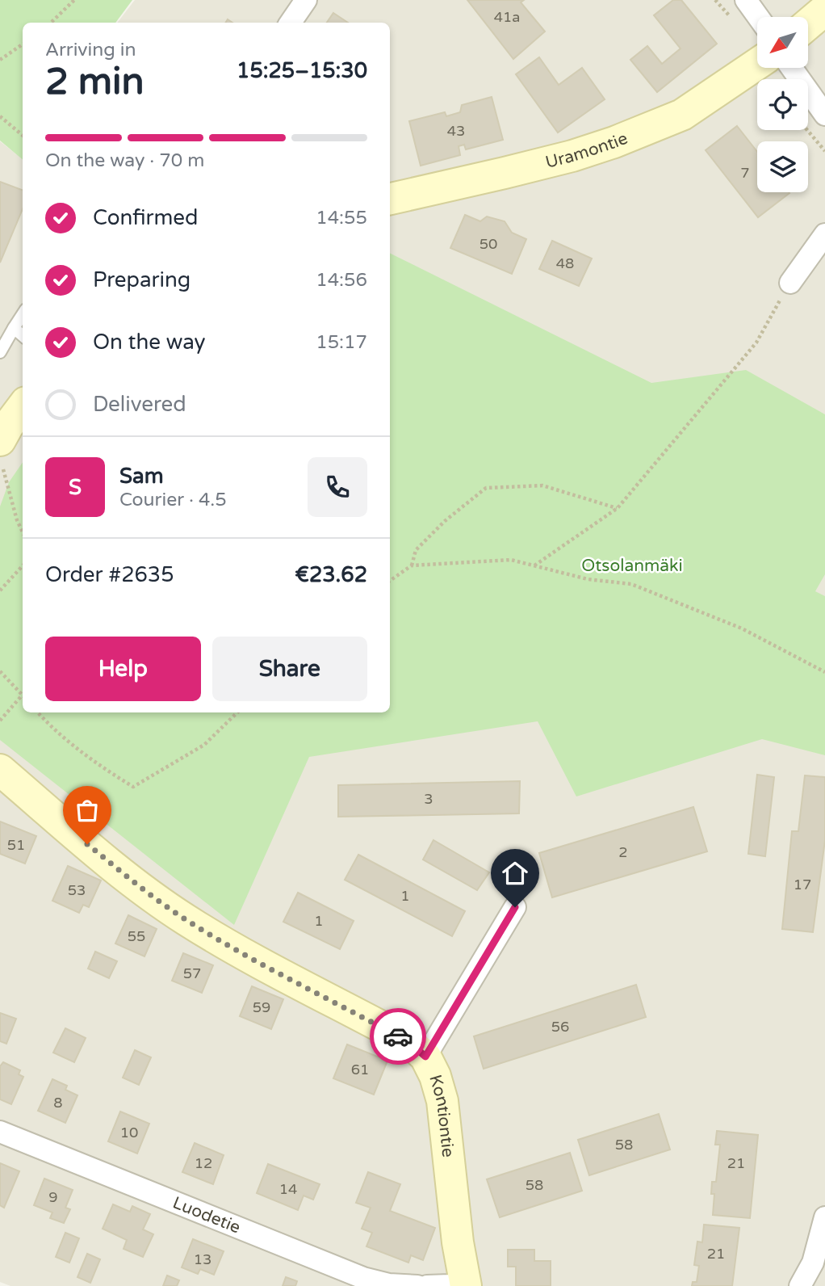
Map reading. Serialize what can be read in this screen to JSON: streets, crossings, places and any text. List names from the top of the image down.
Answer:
{
  "streets": {
    "street": ["Uramontie", "Kontiontie", "Luodetie"]
  },
  "parks": ["Otsolanmäki"],
  "house_numbers": [
    "41a",
    "43",
    "7",
    "50",
    "48",
    "3",
    "51",
    "2",
    "17",
    "53",
    "1",
    "1",
    "55",
    "57",
    "59",
    "56",
    "61",
    "8",
    "10",
    "58",
    "12",
    "21",
    "58",
    "14",
    "9",
    "21",
    "13"
  ],
  "north": "bottom left",
  "page": {
    "heading": ["2 min", "Arriving in", "15:25–15:30"],
    "panel": [
      "Sam",
      "Courier · 4.5",
      "Order #2635",
      "€23.62"
    ],
    "bar": "On the way · 70 m",
    "list": [
      ["Confirmed", "14:55"],
      ["Preparing", "14:56"],
      ["On the way", "15:17"],
      "Delivered"
    ],
    "round": "S",
    "buttons": ["Help", "Share"]
  }
}
